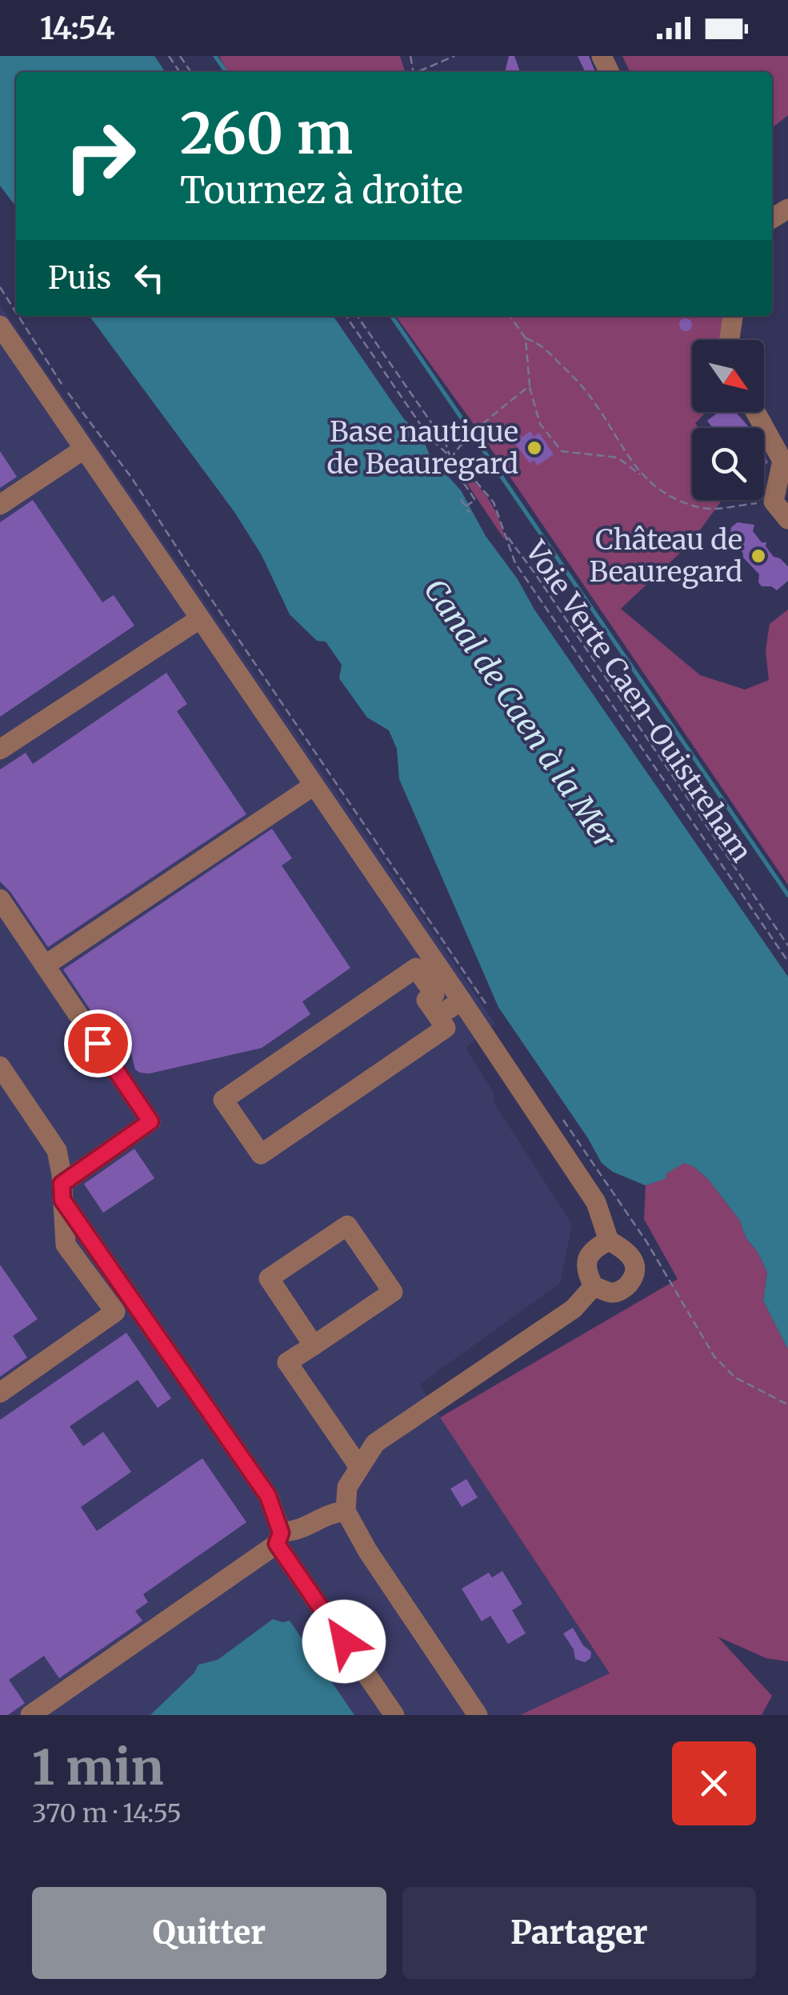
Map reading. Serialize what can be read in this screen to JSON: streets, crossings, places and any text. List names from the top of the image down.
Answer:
{
  "streets": {
    "path": ["Voie Verte Caen-Ouistreham"]
  },
  "water": ["Canal de Caen à la Mer"],
  "places": ["Base nautique de Beauregard", "Château de Beauregard"],
  "north": "bottom right",
  "page": {
    "status": "14:54",
    "turn": ["260 m", "Tournez à droite"],
    "then": "Puis",
    "heading": ["1 min", "370 m · 14:55"],
    "buttons": ["Quitter", "Partager"]
  }
}
